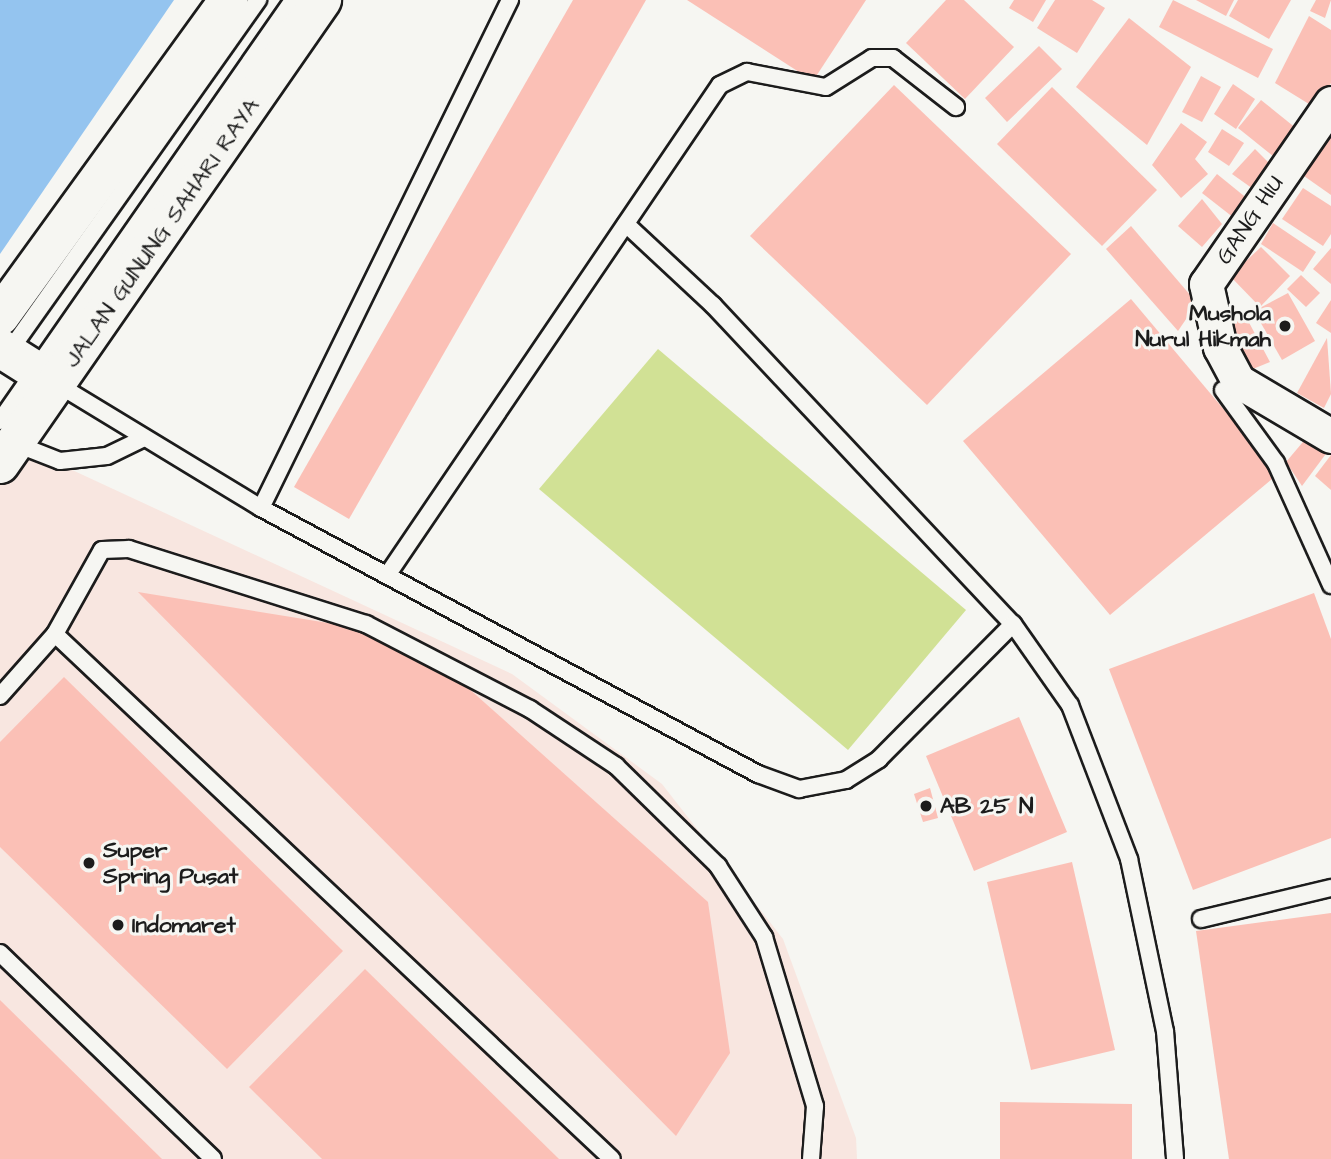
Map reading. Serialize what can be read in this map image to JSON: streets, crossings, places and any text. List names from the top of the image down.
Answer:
{
  "streets": {
    "main road": ["JALAN GUNUNG SAHARI RAYA"],
    "street": ["GANG HIU"]
  },
  "places": [
    "Mushola Nurul Hikmah",
    "AB 25 N",
    "Super Spring Pusat",
    "Indomaret"
  ]
}
